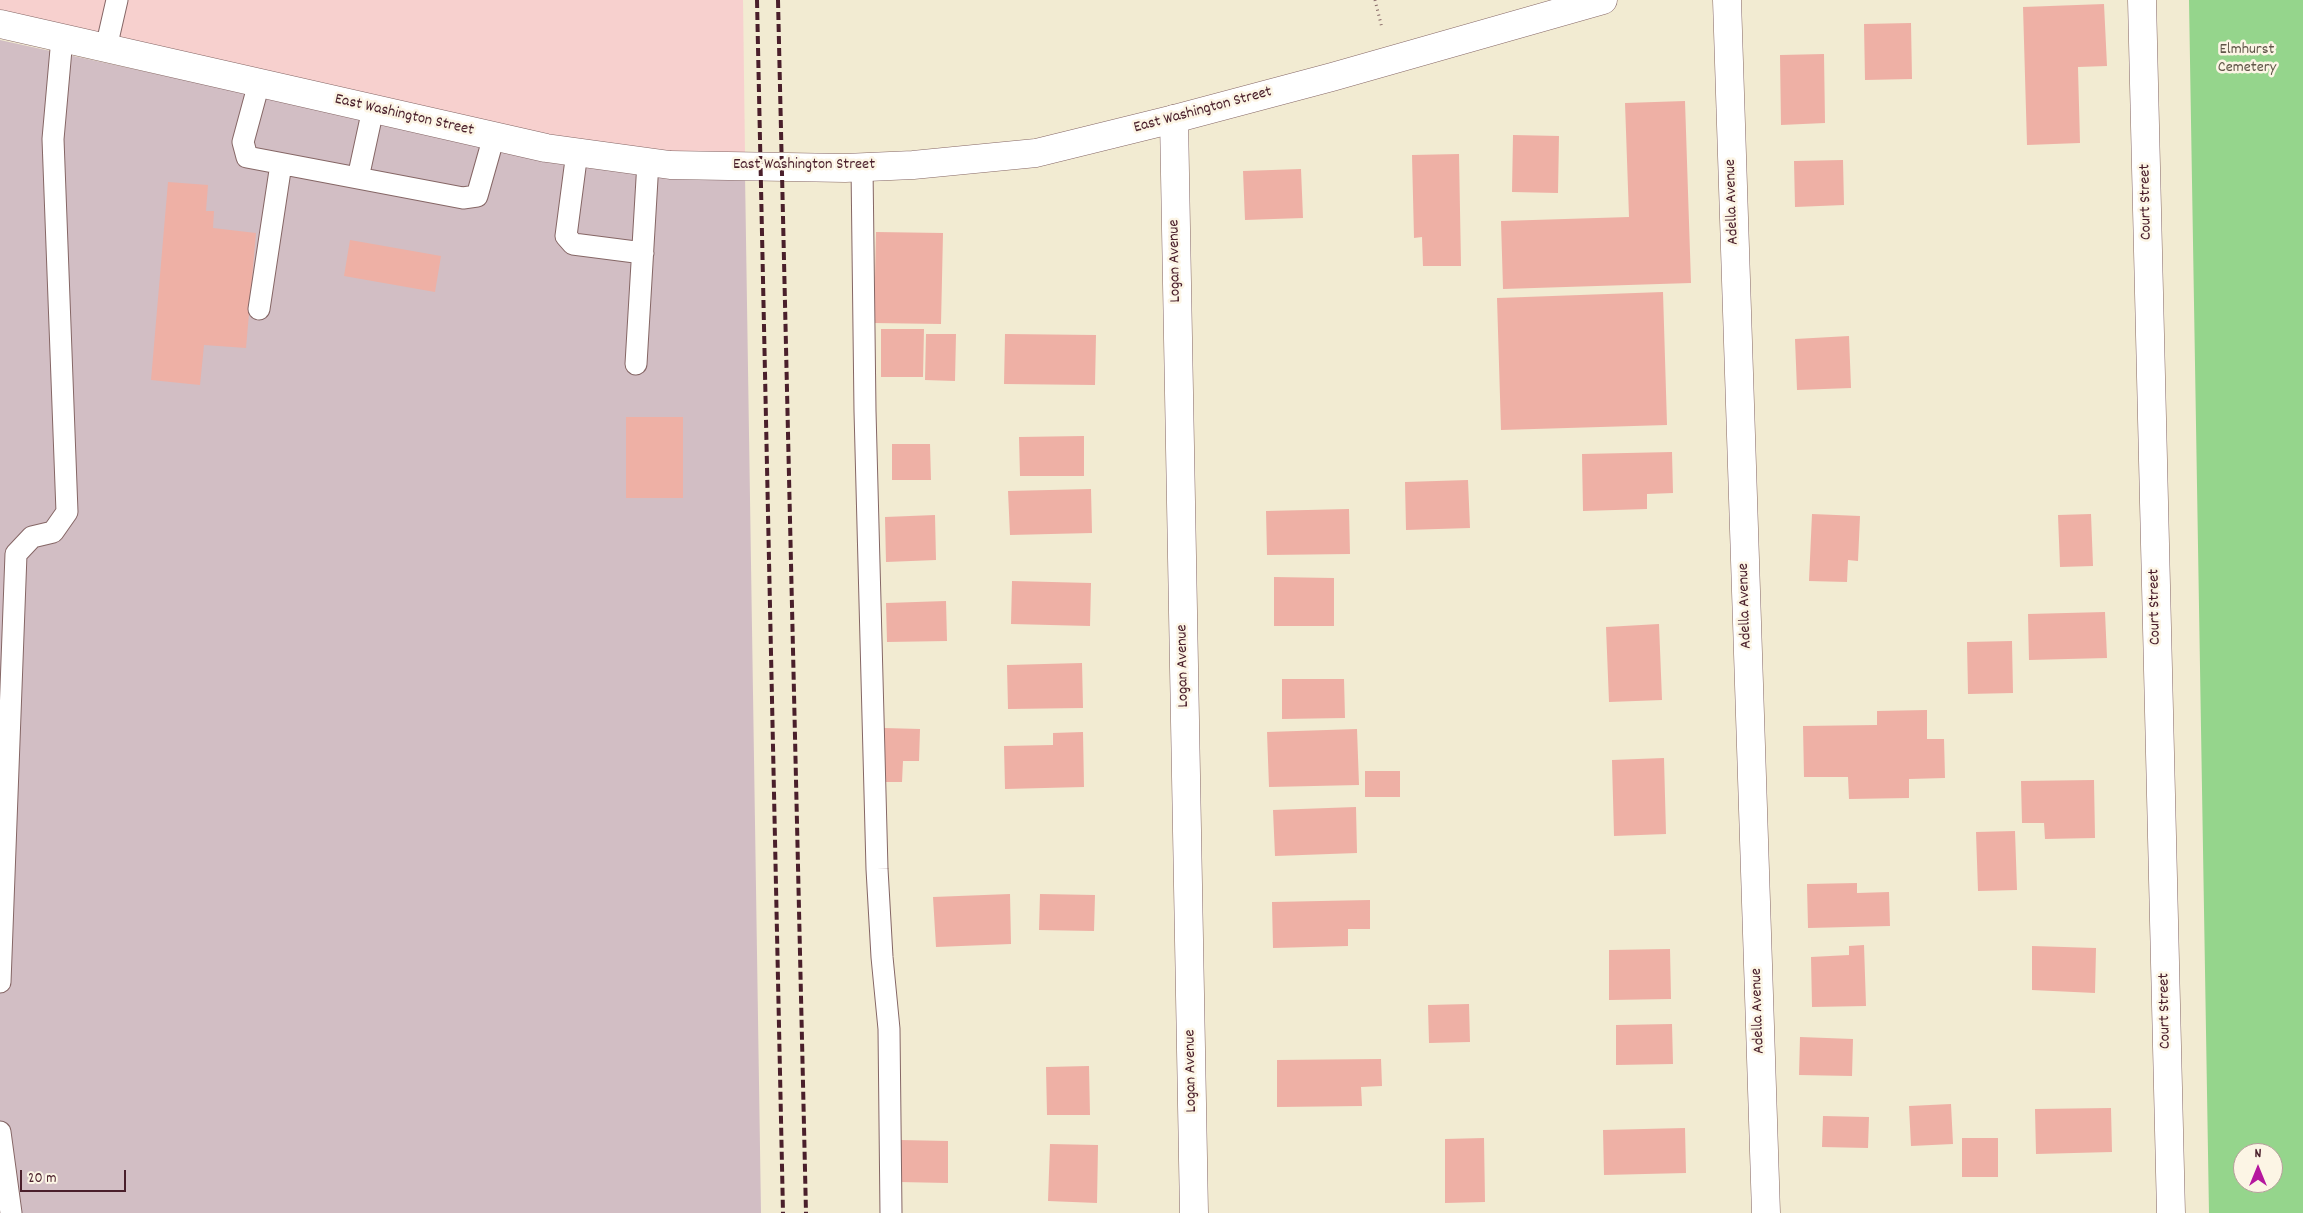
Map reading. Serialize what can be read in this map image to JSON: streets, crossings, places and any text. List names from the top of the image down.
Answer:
{
  "streets": {
    "street": [
      "East Washington Street",
      "Adella Avenue",
      "Court Street",
      "Logan Avenue"
    ]
  },
  "crossings": [
    ["East Washington Street", "Logan Avenue"]
  ],
  "parks": ["Elmhurst Cemetery"],
  "scale_bar": "20 m",
  "north": "top"
}
